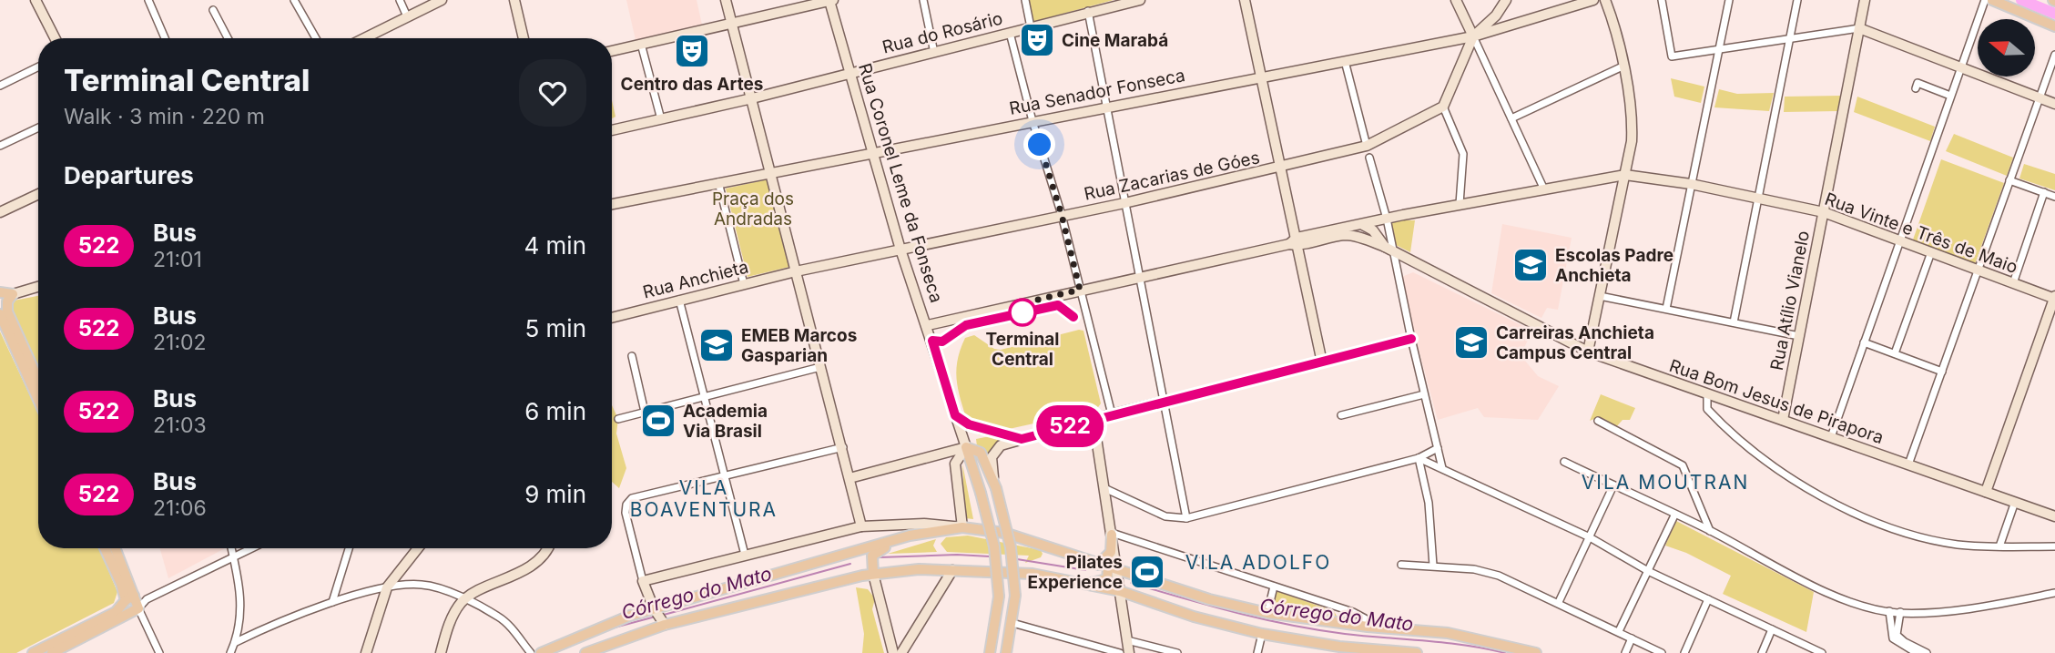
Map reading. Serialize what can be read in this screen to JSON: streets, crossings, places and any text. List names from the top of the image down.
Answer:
{
  "streets": {
    "street": [
      "Rua do Rosário",
      "Rua Senador Fonseca",
      "Rua Zacarias de Góes",
      "Rua Coronel Leme da Fonseca",
      "Rua Vinte e Três de Maio",
      "Rua Anchieta",
      "Rua Atílio Vianelo",
      "Rua Bom Jesus de Pirapora"
    ]
  },
  "crossings": [
    ["Rua do Rosário", "Rua Coronel Leme da Fonseca"],
    ["Rua Senador Fonseca", "Rua Coronel Leme da Fonseca"],
    ["Rua Zacarias de Góes", "Rua Coronel Leme da Fonseca"],
    ["Rua Zacarias de Góes", "Rua Anchieta"],
    ["Rua Vinte e Três de Maio", "Rua Atílio Vianelo"],
    ["Rua Atílio Vianelo", "Rua Bom Jesus de Pirapora"]
  ],
  "districts": ["VILA MOUTRAN", "VILA BOAVENTURA", "VILA ADOLFO"],
  "water": ["Córrego do Mato"],
  "parks": ["Praça dos Andradas"],
  "places": {
    "theatre": ["Cine Marabá", "Centro das Artes"],
    "school or university": ["Escolas Padre Anchieta", "Carreiras Anchieta Campus Central", "EMEB Marcos Gasparian"],
    "other": ["Terminal Central"],
    "sports": ["Academia Via Brasil", "Pilates Experience"]
  },
  "lines": ["bus line 522"],
  "north": "left",
  "page": {
    "on_map": "522",
    "heading": [
      ["Terminal Central", "Walk · 3 min · 220 m"],
      "Departures"
    ],
    "list": [
      {
        "mark": "522",
        "name": "Bus",
        "note": "21:01",
        "value": "4 min"
      },
      {
        "mark": "522",
        "name": "Bus",
        "note": "21:02",
        "value": "5 min"
      },
      {
        "mark": "522",
        "name": "Bus",
        "note": "21:03",
        "value": "6 min"
      },
      {
        "mark": "522",
        "name": "Bus",
        "note": "21:06",
        "value": "9 min"
      }
    ]
  }
}
